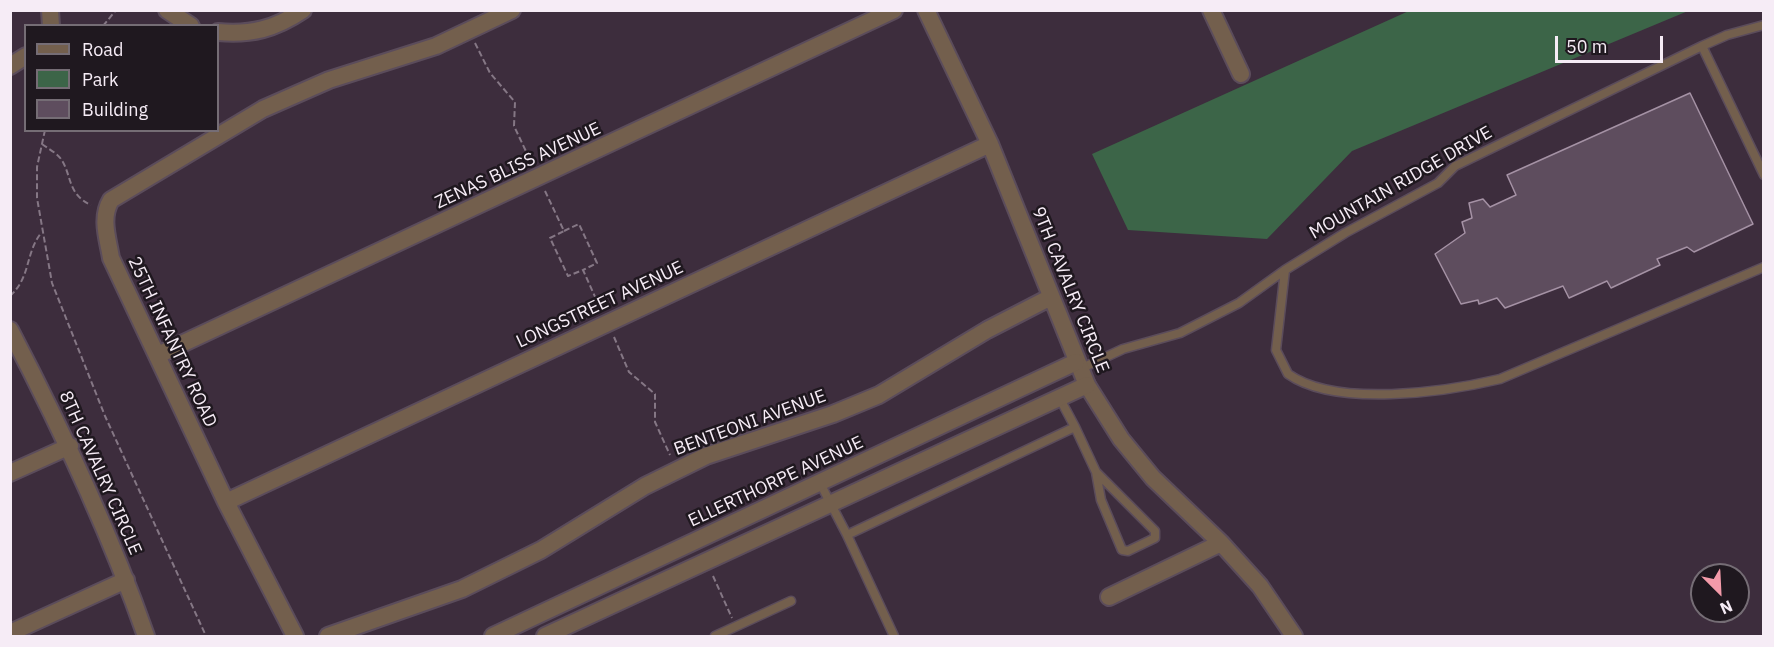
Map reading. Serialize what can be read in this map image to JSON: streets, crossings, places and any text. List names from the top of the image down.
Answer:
{
  "streets": {
    "street": [
      "ZENAS BLISS AVENUE",
      "9TH CAVALRY CIRCLE",
      "LONGSTREET AVENUE",
      "25TH INFANTRY ROAD",
      "BENTEONI AVENUE",
      "8TH CAVALRY CIRCLE",
      "ELLERTHORPE AVENUE"
    ],
    "lane": ["MOUNTAIN RIDGE DRIVE"]
  },
  "crossings": [
    ["ZENAS BLISS AVENUE", "25TH INFANTRY ROAD"],
    ["MOUNTAIN RIDGE DRIVE", "9TH CAVALRY CIRCLE"],
    ["MOUNTAIN RIDGE DRIVE", "ELLERTHORPE AVENUE"],
    ["9TH CAVALRY CIRCLE", "LONGSTREET AVENUE"],
    ["9TH CAVALRY CIRCLE", "BENTEONI AVENUE"],
    ["9TH CAVALRY CIRCLE", "ELLERTHORPE AVENUE"],
    ["LONGSTREET AVENUE", "25TH INFANTRY ROAD"]
  ],
  "legend": ["Road", "Park", "Building"],
  "scale_bar": "50 m",
  "north": "bottom right"
}
